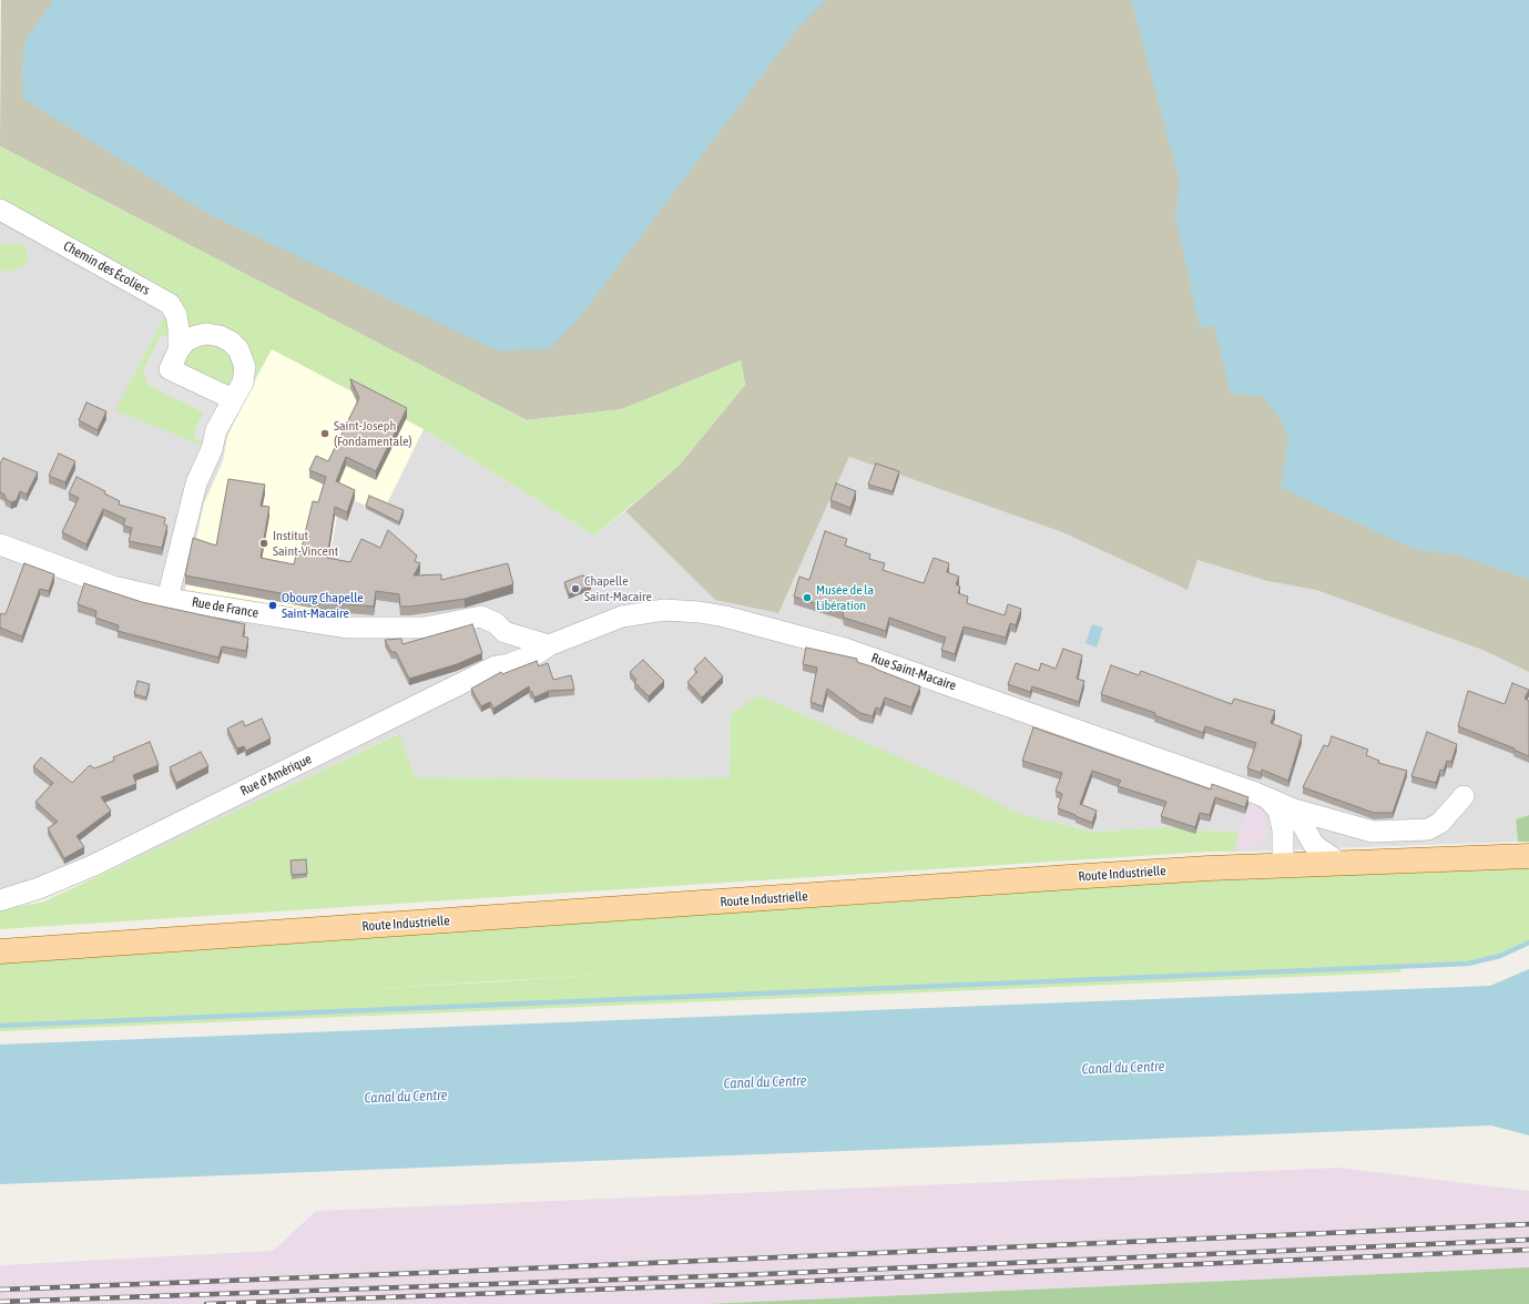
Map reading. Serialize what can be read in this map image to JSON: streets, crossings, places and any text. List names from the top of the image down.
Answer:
{
  "streets": {
    "main road": ["Route Industrielle"],
    "street": [
      "Chemin des Écoliers",
      "Rue de France",
      "Rue Saint-Macaire",
      "Rue d'Amérique"
    ]
  },
  "crossings": [
    ["Chemin des Écoliers", "Rue de France"],
    ["Rue de France", "Rue Saint-Macaire"],
    ["Rue de France", "Rue d'Amérique"],
    ["Rue Saint-Macaire", "Rue d'Amérique"]
  ],
  "water": ["Canal du Centre"],
  "places": [
    "Saint-Joseph (Fondamentale)",
    "Institut Saint-Vincent",
    "Chapelle Saint-Macaire",
    "Musée de la Libération",
    "Obourg Chapelle Saint-Macaire"
  ]
}
